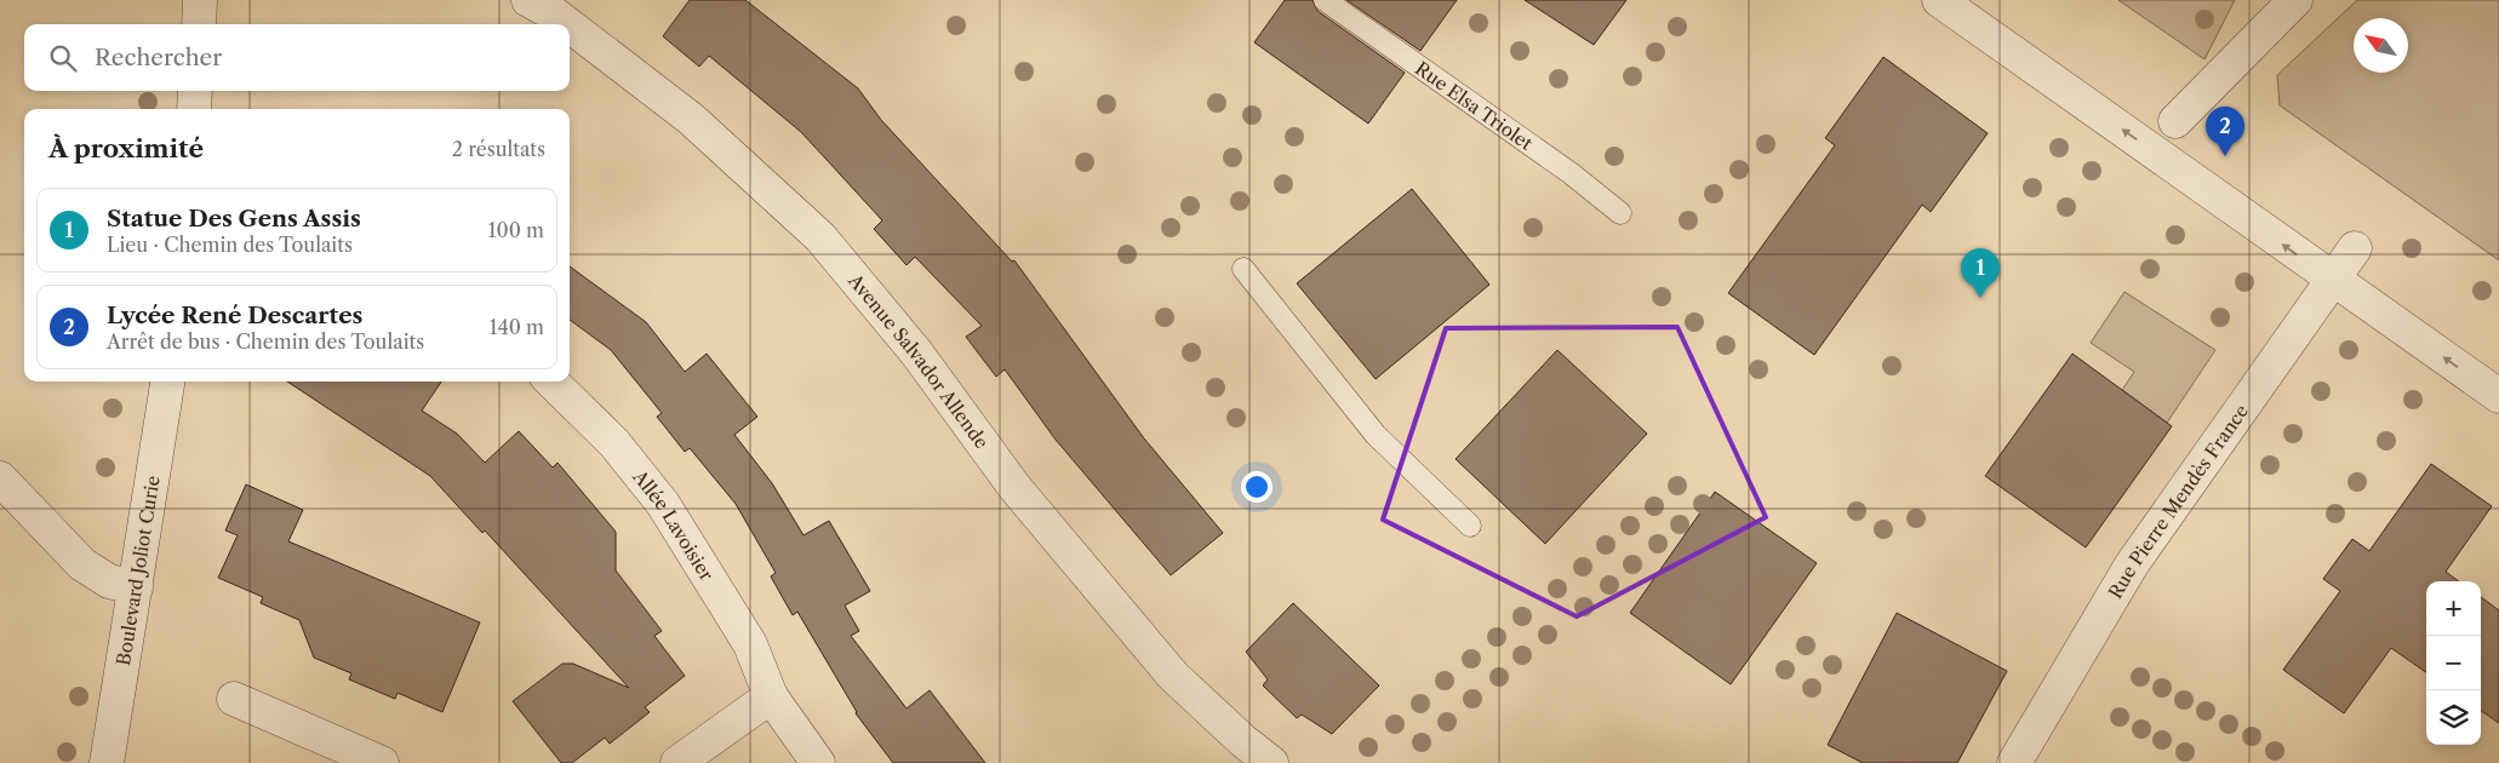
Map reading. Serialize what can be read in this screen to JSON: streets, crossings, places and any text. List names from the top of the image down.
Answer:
{
  "streets": {
    "street": [
      "Avenue Salvador Allende",
      "Rue Pierre Mendès France",
      "Allée Lavoisier",
      "Boulevard Joliot Curie"
    ],
    "lane": ["Rue Elsa Triolet"]
  },
  "north": "top left",
  "page": {
    "search": "Rechercher",
    "pins": ["2", "1"],
    "heading": ["À proximité", "2 résultats"],
    "list": [
      {
        "mark": "1",
        "name": "Statue Des Gens Assis",
        "note": "Lieu · Chemin des Toulaits",
        "value": "100 m"
      },
      {
        "mark": "2",
        "name": "Lycée René Descartes",
        "note": "Arrêt de bus · Chemin des Toulaits",
        "value": "140 m"
      }
    ],
    "map_buttons": ["+", "−"]
  }
}
